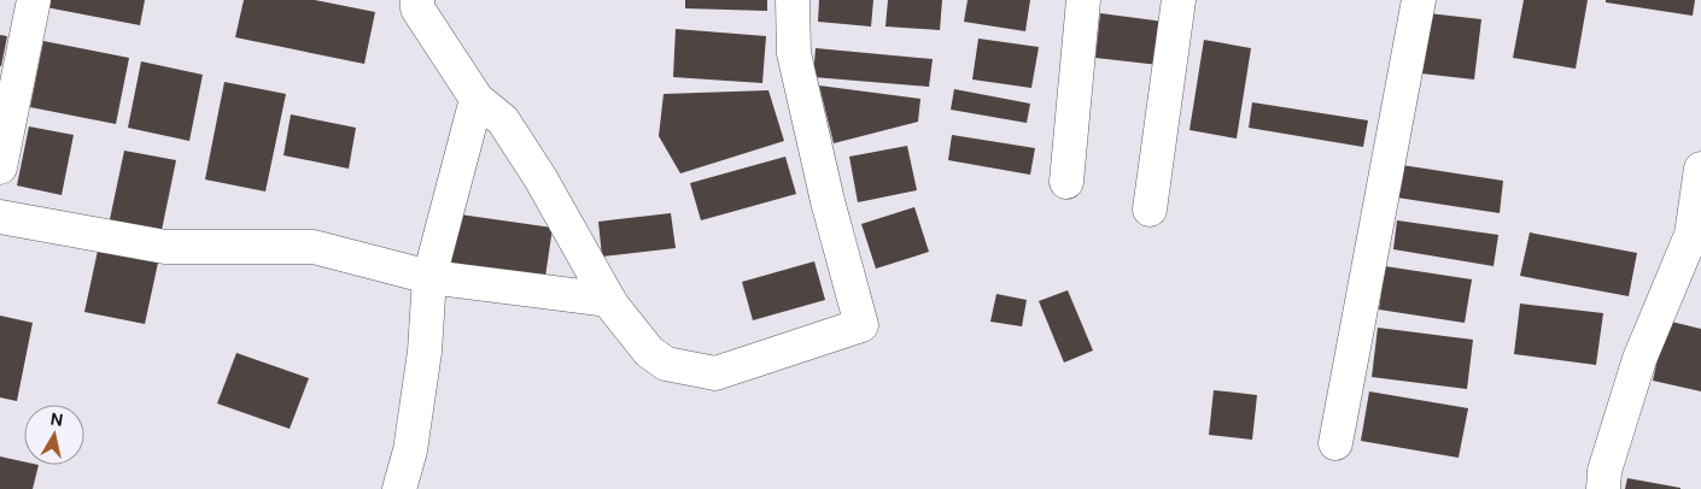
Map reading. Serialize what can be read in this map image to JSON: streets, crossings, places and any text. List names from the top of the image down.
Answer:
{
  "north": "top"
}
